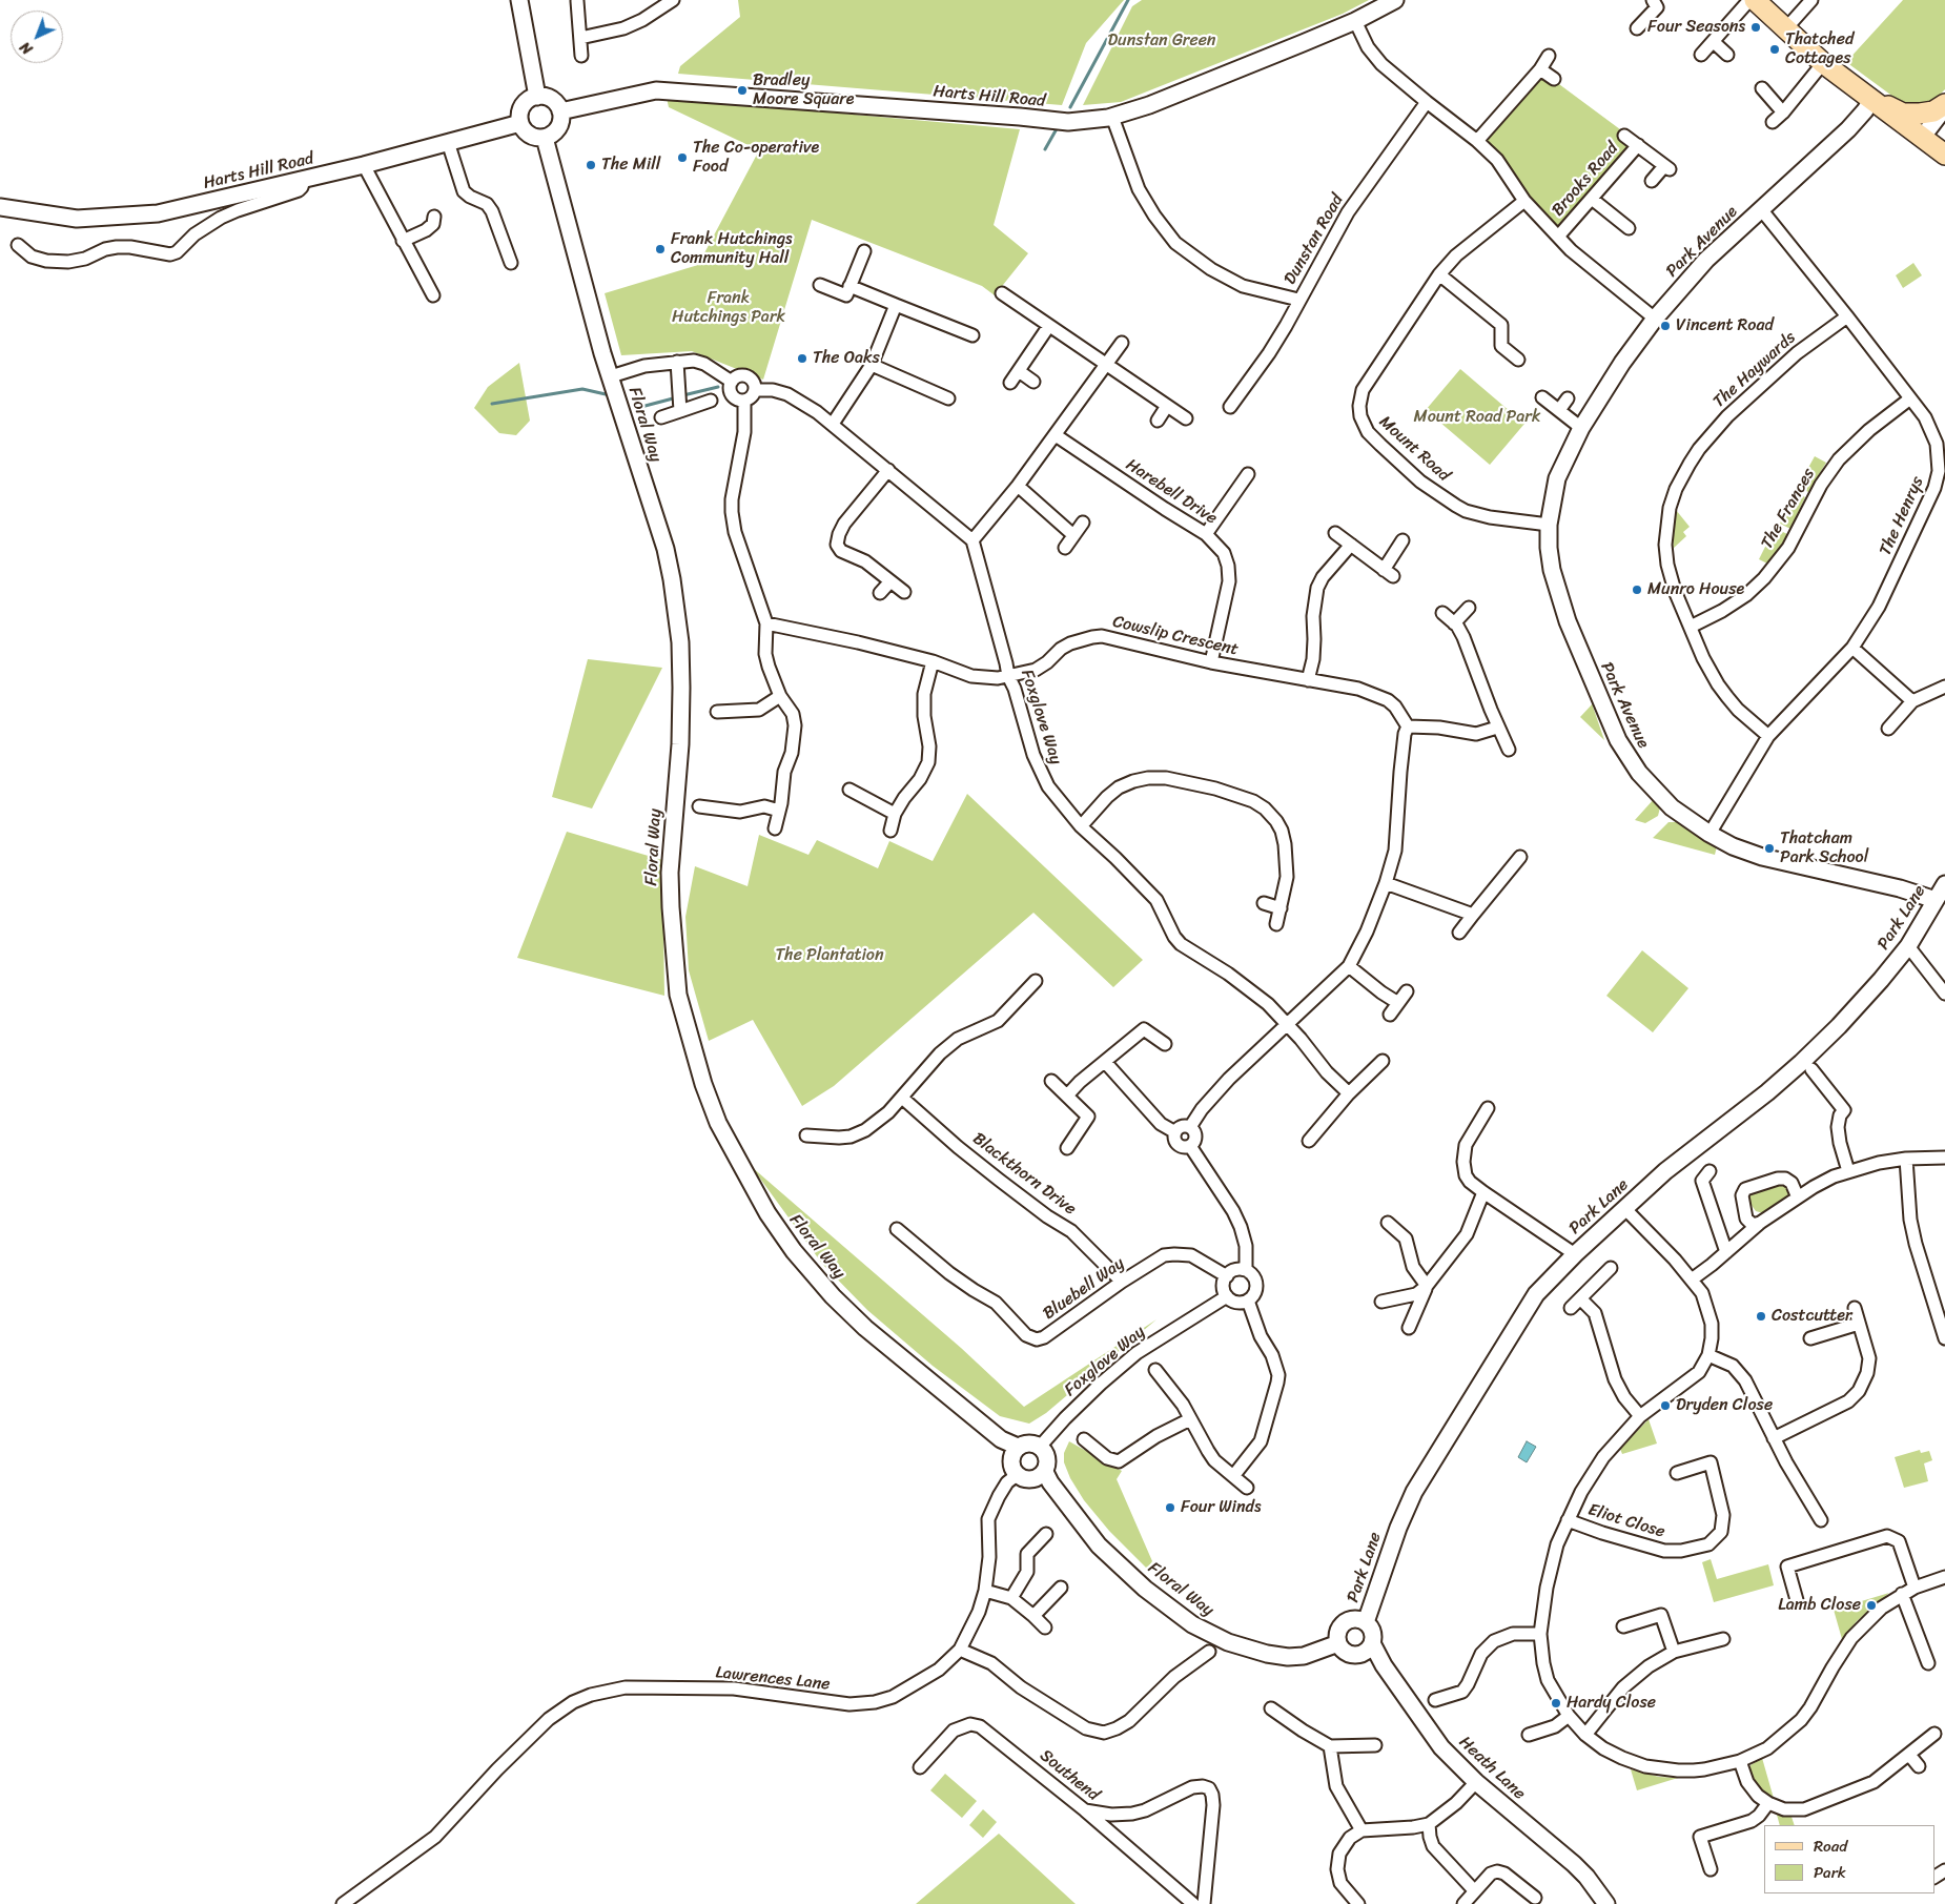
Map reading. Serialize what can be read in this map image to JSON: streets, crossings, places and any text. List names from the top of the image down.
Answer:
{
  "streets": {
    "street": [
      "Harts Hill Road",
      "Brooks Road",
      "Dunstan Road",
      "Park Avenue",
      "The Haywards",
      "Floral Way",
      "Mount Road",
      "Harebell Drive",
      "The Frances",
      "The Henrys",
      "Cowslip Crescent",
      "Foxglove Way",
      "Park Lane",
      "Blackthorn Drive",
      "Bluebell Way",
      "Eliot Close",
      "Lawrences Lane",
      "Heath Lane",
      "Southend"
    ]
  },
  "crossings": [
    ["Harts Hill Road", "Floral Way"],
    ["Park Avenue", "Mount Road"],
    ["Park Avenue", "The Henrys"],
    ["Park Avenue", "Park Lane"],
    ["The Haywards", "The Frances"],
    ["The Haywards", "The Henrys"],
    ["Floral Way", "Foxglove Way"],
    ["Floral Way", "Park Lane"],
    ["Floral Way", "Lawrences Lane"],
    ["Floral Way", "Heath Lane"],
    ["Harebell Drive", "Cowslip Crescent"],
    ["The Frances", "The Henrys"],
    ["Cowslip Crescent", "Foxglove Way"],
    ["Foxglove Way", "Bluebell Way"],
    ["Foxglove Way", "Lawrences Lane"],
    ["Park Lane", "Heath Lane"],
    ["Blackthorn Drive", "Bluebell Way"]
  ],
  "parks": [
    "Dunstan Green",
    "Frank Hutchings Park",
    "Mount Road Park",
    "The Plantation"
  ],
  "places": [
    "Four Seasons",
    "Thatched Cottages",
    "Bradley Moore Square",
    "The Co-operative Food",
    "The Mill",
    "Frank Hutchings Community Hall",
    "Vincent Road",
    "The Oaks",
    "Munro House",
    "Thatcham Park School",
    "Costcutter",
    "Dryden Close",
    "Four Winds",
    "Lamb Close",
    "Hardy Close"
  ],
  "legend": ["Road", "Park"],
  "north": "bottom left"
}
